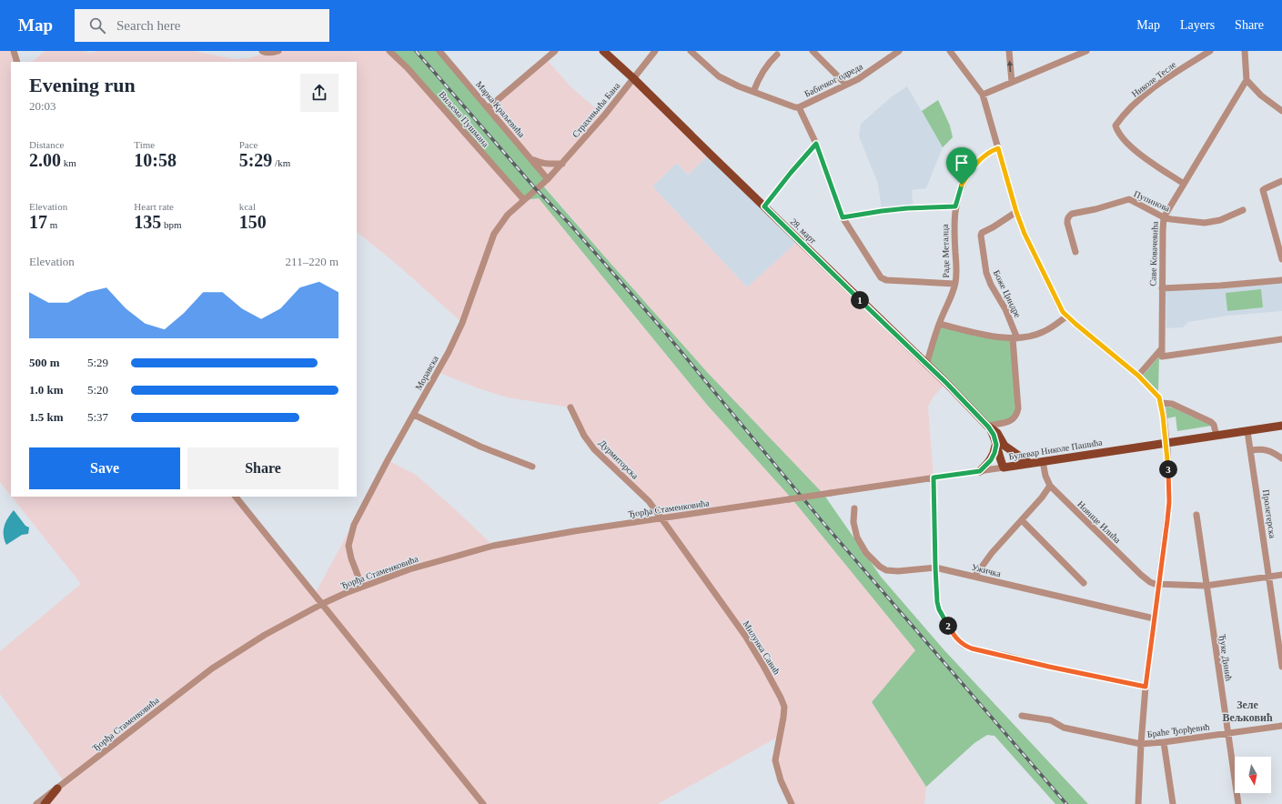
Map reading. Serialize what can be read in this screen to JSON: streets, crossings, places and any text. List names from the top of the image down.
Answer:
{
  "streets": {
    "main road": ["28. март", "Булевар Николе Пашића"],
    "street": [
      "Николе Тесле",
      "Бабичког одреда",
      "Марка Краљевића",
      "Страхињића Бана",
      "Виљема Пушмана",
      "Пупинова",
      "Раде Металца",
      "Саве Ковачевића",
      "Боже Циндре",
      "Моравска",
      "Дурмиторска",
      "Ђорђа Стаменковића",
      "Пролетерска",
      "Новице Илића",
      "Ужичка",
      "Милунка Савић",
      "Ђуке Динић",
      "Браће Ђорђевић"
    ]
  },
  "crossings": [
    ["Николе Тесле", "Саве Ковачевића"],
    ["Марка Краљевића", "Страхињића Бана"],
    ["Марка Краљевића", "Моравска"],
    ["Страхињића Бана", "28. март"],
    ["Страхињића Бана", "Моравска"],
    ["Виљема Пушмана", "Моравска"],
    ["Пупинова", "Саве Ковачевића"],
    ["28. март", "Раде Металца"],
    ["28. март", "Боже Циндре"],
    ["28. март", "Булевар Николе Пашића"],
    ["Моравска", "Ђорђа Стаменковића"],
    ["Булевар Николе Пашића", "Ђорђа Стаменковића"],
    ["Булевар Николе Пашића", "Пролетерска"],
    ["Булевар Николе Пашића", "Новице Илића"],
    ["Дурмиторска", "Ђорђа Стаменковића"],
    ["Дурмиторска", "Милунка Савић"],
    ["Ђорђа Стаменковића", "Милунка Савић"],
    ["Ђуке Динић", "Браће Ђорђевић"]
  ],
  "districts": ["Зеле Вељковић"],
  "north": "bottom",
  "page": {
    "header": "Map",
    "search": "Search here",
    "nav": ["Map", "Layers", "Share"],
    "heading": ["Evening run", "20:03"],
    "stats": [
      ["Distance", "2.00 km"],
      ["Time", "10:58"],
      ["Pace", "5:29 /km"],
      ["Elevation", "17 m"],
      ["Heart rate", "135 bpm"],
      ["kcal", "150"]
    ],
    "chart": ["Elevation", "211–220 m"],
    "pins": ["1", "3", "2"],
    "list": [
      {
        "name": "500 m",
        "note": "5:29"
      },
      {
        "name": "1.0 km",
        "note": "5:20"
      },
      {
        "name": "1.5 km",
        "note": "5:37"
      }
    ],
    "buttons": ["Save", "Share"]
  }
}
